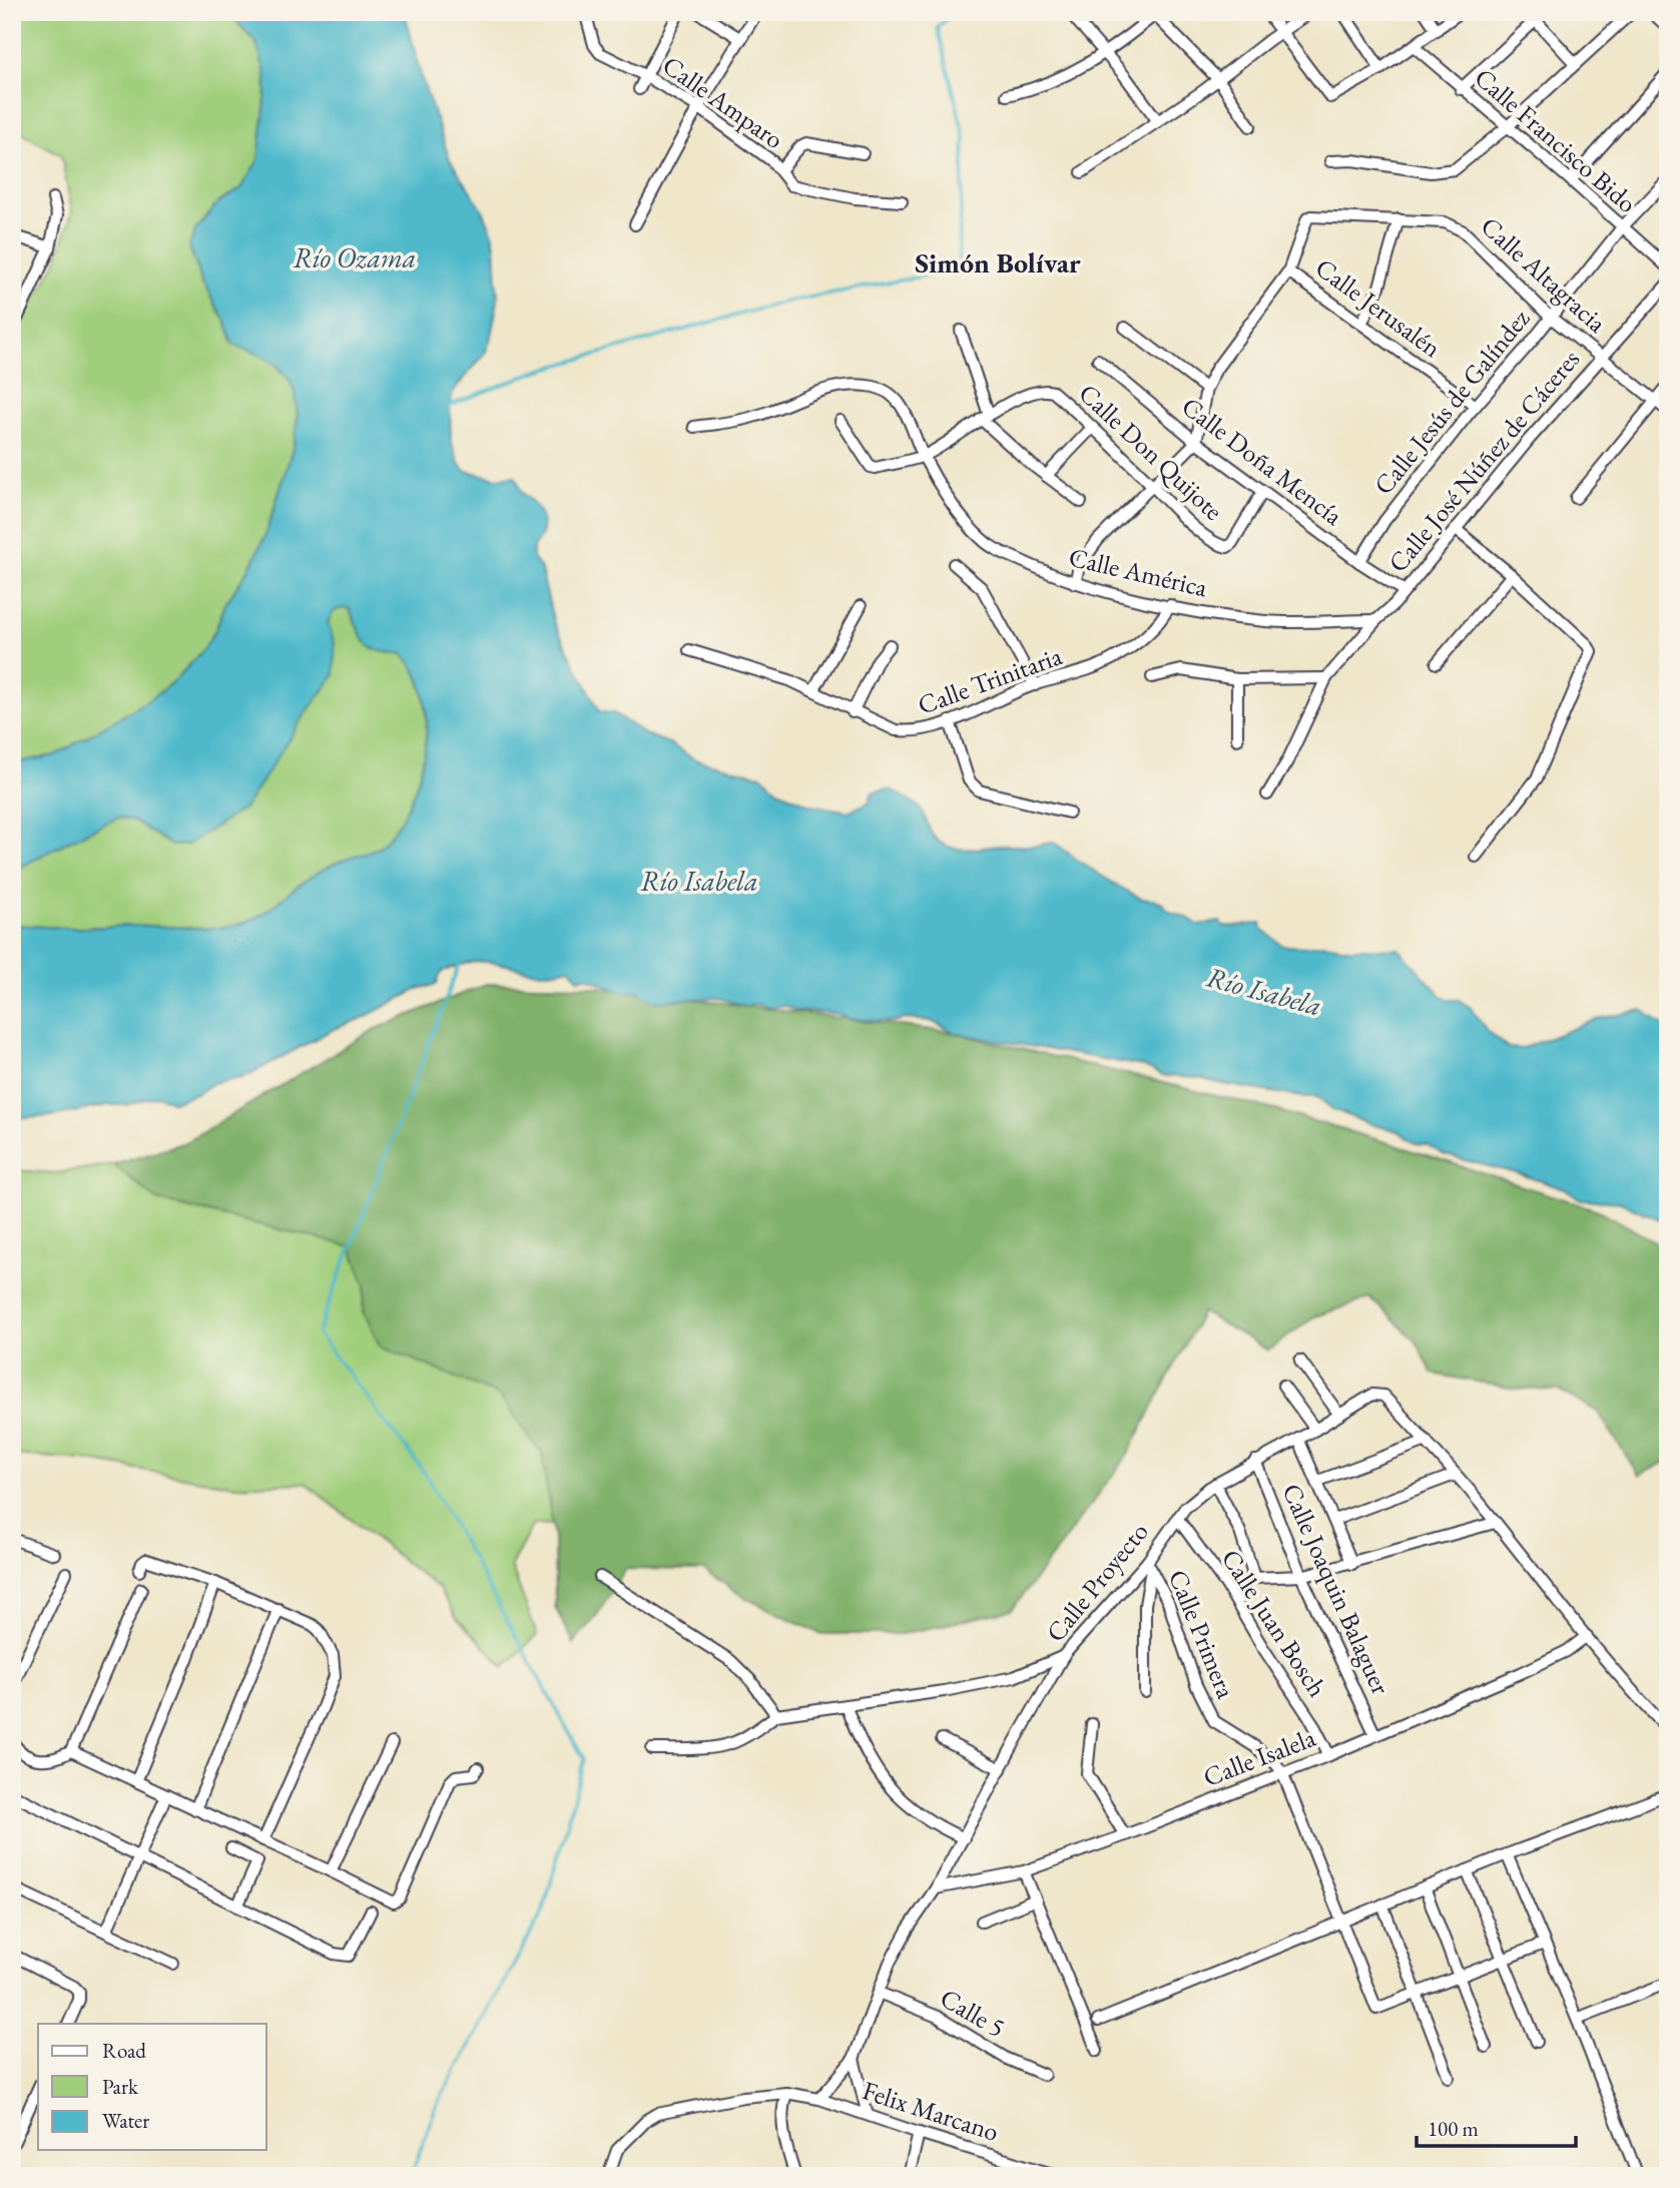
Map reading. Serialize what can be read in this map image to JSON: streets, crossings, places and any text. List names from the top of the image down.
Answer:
{
  "streets": {
    "street": [
      "Calle Amparo",
      "Calle Francisco Bido",
      "Calle Altagracia",
      "Calle Jerusalén",
      "Calle Jesús de Galíndez",
      "Calle Don Quijote",
      "Calle Doña Mencía",
      "Calle José Núñez de Cáceres",
      "Calle América",
      "Calle Trinitaria",
      "Calle Proyecto",
      "Calle Joaquin Balaguer",
      "Calle Juan Bosch",
      "Calle Primera",
      "Calle Isalela",
      "Calle 5",
      "Felix Marcano"
    ]
  },
  "crossings": [
    ["Calle Francisco Bido", "Calle Jesús de Galíndez"],
    ["Calle Altagracia", "Calle Jerusalén"],
    ["Calle Altagracia", "Calle Jesús de Galíndez"],
    ["Calle Altagracia", "Calle Doña Mencía"],
    ["Calle Altagracia", "Calle José Núñez de Cáceres"],
    ["Calle Jerusalén", "Calle Jesús de Galíndez"],
    ["Calle Jesús de Galíndez", "Calle Doña Mencía"],
    ["Calle Don Quijote", "Calle Doña Mencía"],
    ["Calle Doña Mencía", "Calle José Núñez de Cáceres"],
    ["Calle José Núñez de Cáceres", "Calle América"],
    ["Calle América", "Calle Trinitaria"],
    ["Calle Proyecto", "Calle Joaquin Balaguer"],
    ["Calle Proyecto", "Calle Juan Bosch"],
    ["Calle Proyecto", "Calle Primera"],
    ["Calle Proyecto", "Calle Isalela"],
    ["Calle Proyecto", "Calle 5"],
    ["Calle Proyecto", "Felix Marcano"],
    ["Calle Joaquin Balaguer", "Calle Isalela"],
    ["Calle Juan Bosch", "Calle Isalela"],
    ["Calle Primera", "Calle Isalela"]
  ],
  "districts": ["Simón Bolívar"],
  "water": ["Río Ozama", "Río Isabela"],
  "legend": ["Road", "Park", "Water"],
  "scale_bar": "100 m"
}
